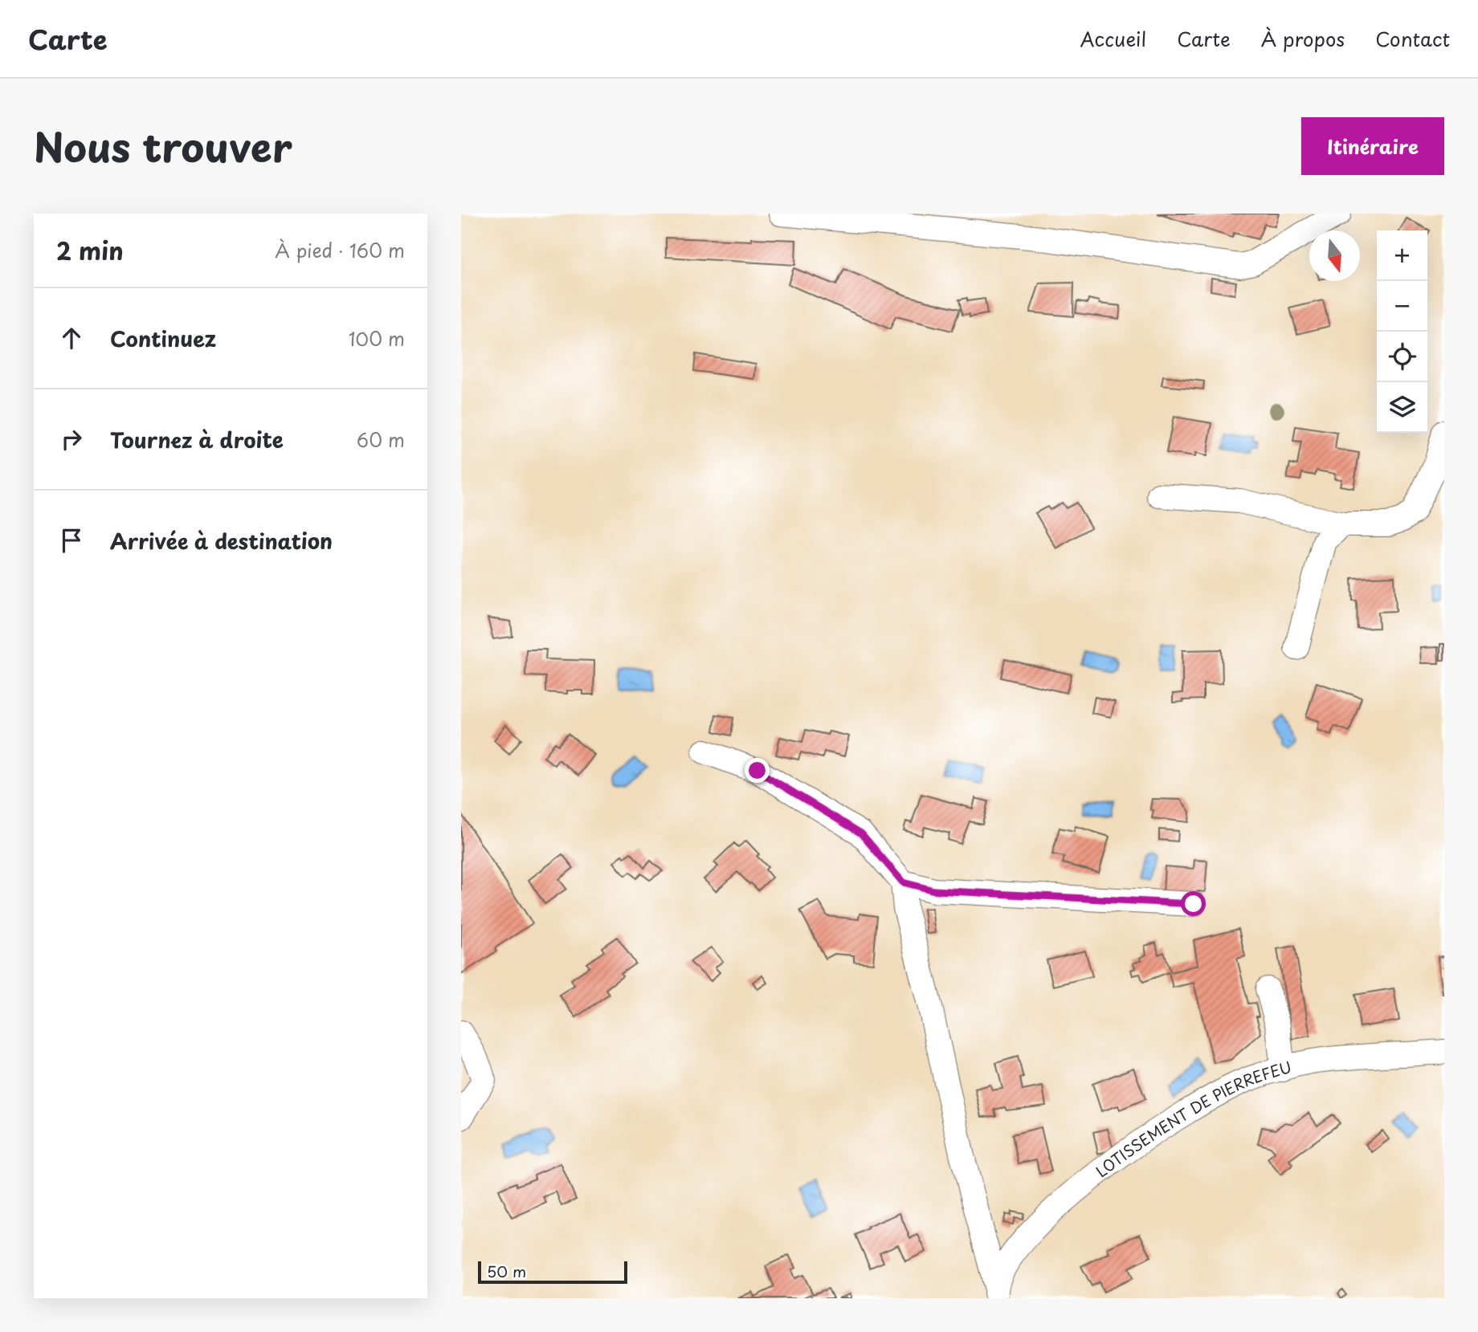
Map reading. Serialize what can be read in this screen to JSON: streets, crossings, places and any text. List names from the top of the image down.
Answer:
{
  "streets": {
    "street": ["LOTISSEMENT DE PIERREFEU"]
  },
  "scale_bar": "50 m",
  "north": "bottom",
  "page": {
    "header": "Carte",
    "nav": [
      "Accueil",
      "Carte",
      "À propos",
      "Contact"
    ],
    "title": "Nous trouver",
    "buttons": "Itinéraire",
    "heading": ["2 min", "À pied · 160 m"],
    "map_buttons": ["+", "−"],
    "list": [
      ["Continuez", "100 m"],
      ["Tournez à droite", "60 m"],
      "Arrivée à destination"
    ],
    "scale": "50 m"
  }
}
